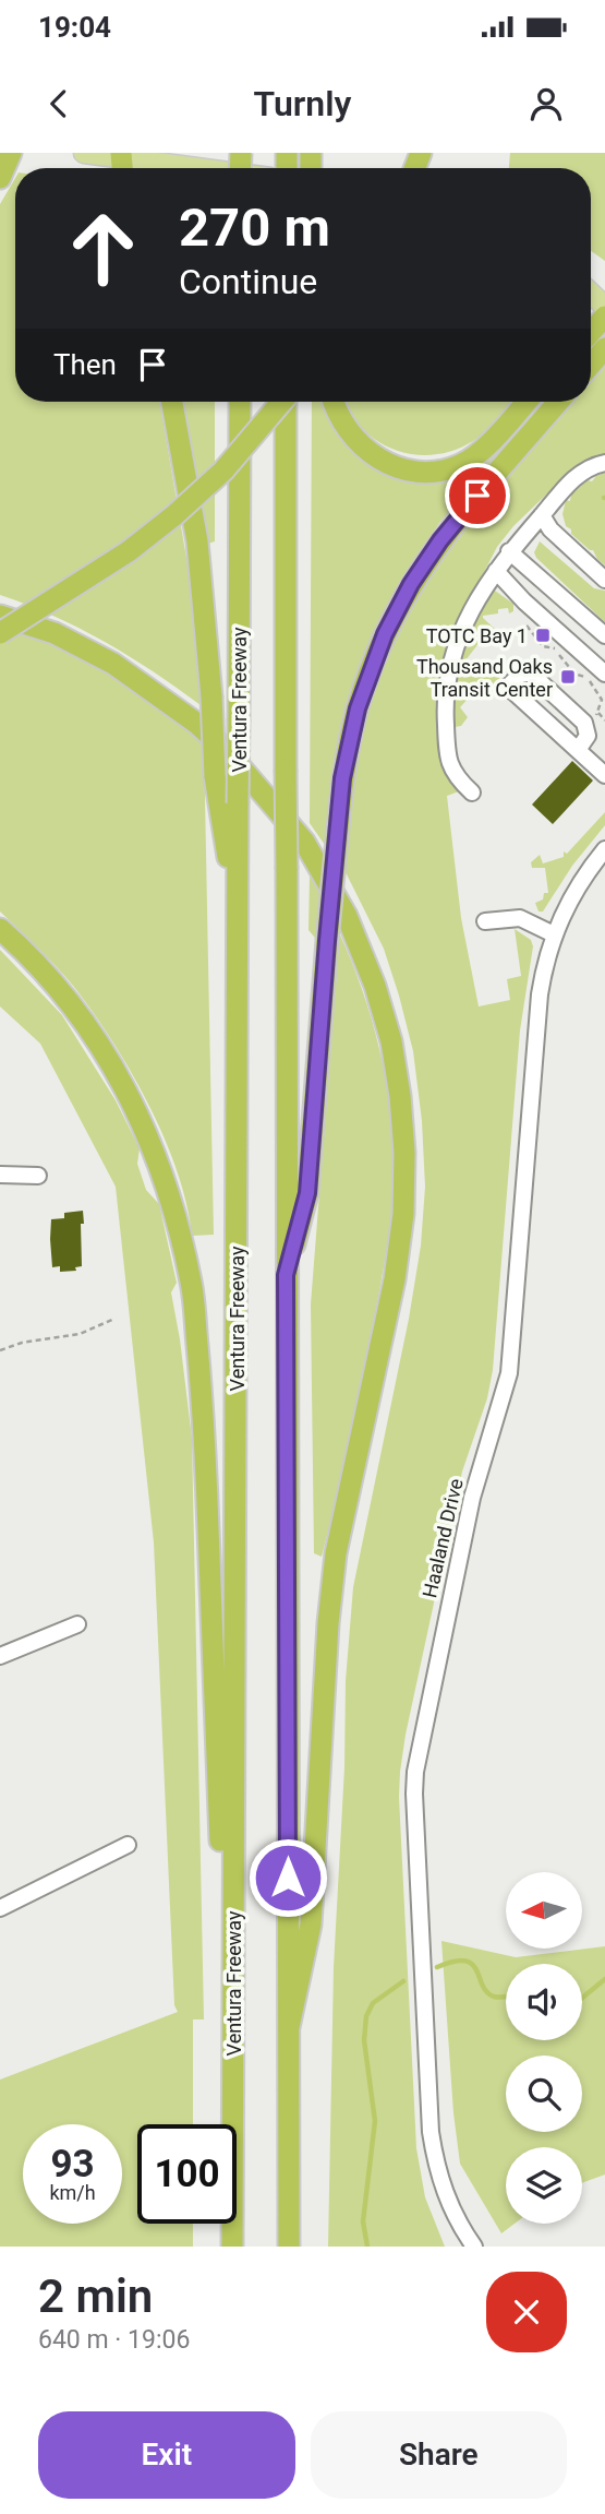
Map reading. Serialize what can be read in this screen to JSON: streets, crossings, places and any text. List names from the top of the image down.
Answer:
{
  "streets": {
    "highway": ["Ventura Freeway"],
    "street": ["Haaland Drive"]
  },
  "places": {
    "transit": ["TOTC Bay 1", "Thousand Oaks Transit Center"]
  },
  "north": "left",
  "page": {
    "status": "19:04",
    "header": "Turnly",
    "turn": ["270 m", "Continue"],
    "then": "Then",
    "speed": "93 km/h",
    "limit": "100",
    "heading": ["2 min", "640 m · 19:06"],
    "buttons": ["Exit", "Share"]
  }
}
